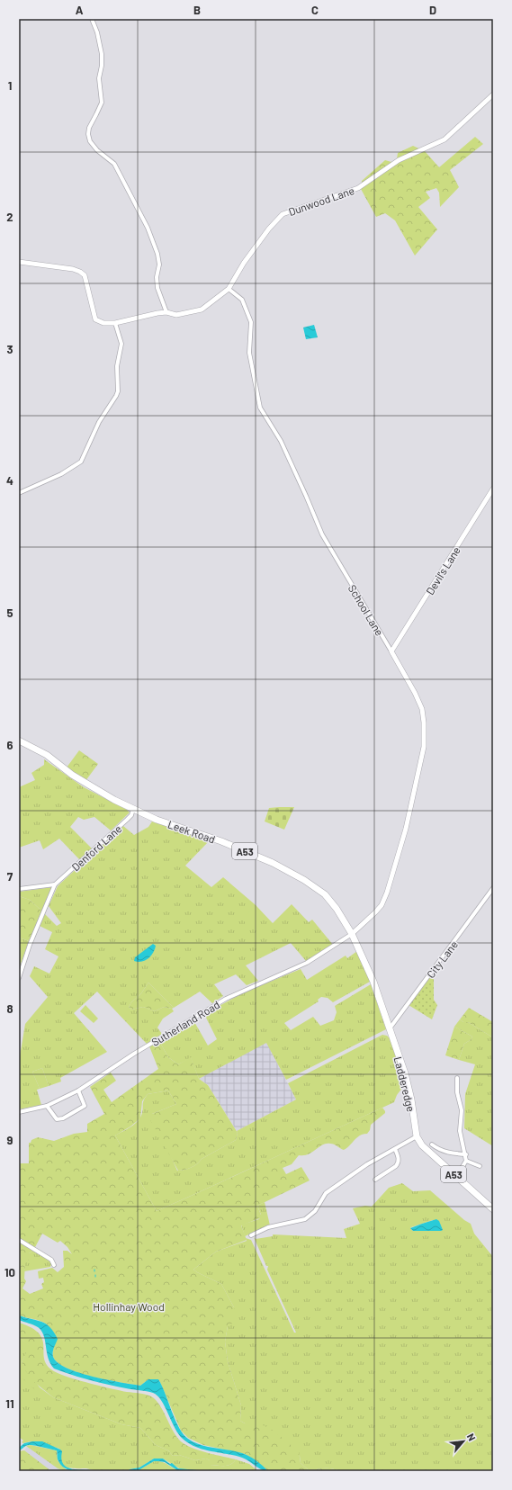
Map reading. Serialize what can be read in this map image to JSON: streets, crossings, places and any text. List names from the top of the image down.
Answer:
{
  "streets": {
    "highway": ["Leek Road", "A53", "Ladderedge"],
    "street": [
      "Dunwood Lane",
      "Devil's Lane",
      "School Lane",
      "Denford Lane",
      "City Lane",
      "Sutherland Road"
    ]
  },
  "crossings": [
    ["Dunwood Lane", "School Lane"],
    ["Devil's Lane", "School Lane"],
    ["School Lane", "Leek Road"],
    ["School Lane", "Sutherland Road"],
    ["School Lane", "Ladderedge"],
    ["Leek Road", "Denford Lane"],
    ["Leek Road", "Sutherland Road"],
    ["Leek Road", "Ladderedge"],
    ["A53", "Ladderedge"],
    ["City Lane", "Ladderedge"],
    ["Sutherland Road", "Ladderedge"]
  ],
  "parks": ["Hollinhay Wood"],
  "north": "top right",
  "grid": {
    "columns": [
      "A",
      "B",
      "C",
      "D"
    ],
    "rows": [
      "1",
      "2",
      "3",
      "4",
      "5",
      "6",
      "7",
      "8",
      "9",
      "10",
      "11"
    ]
  }
}
